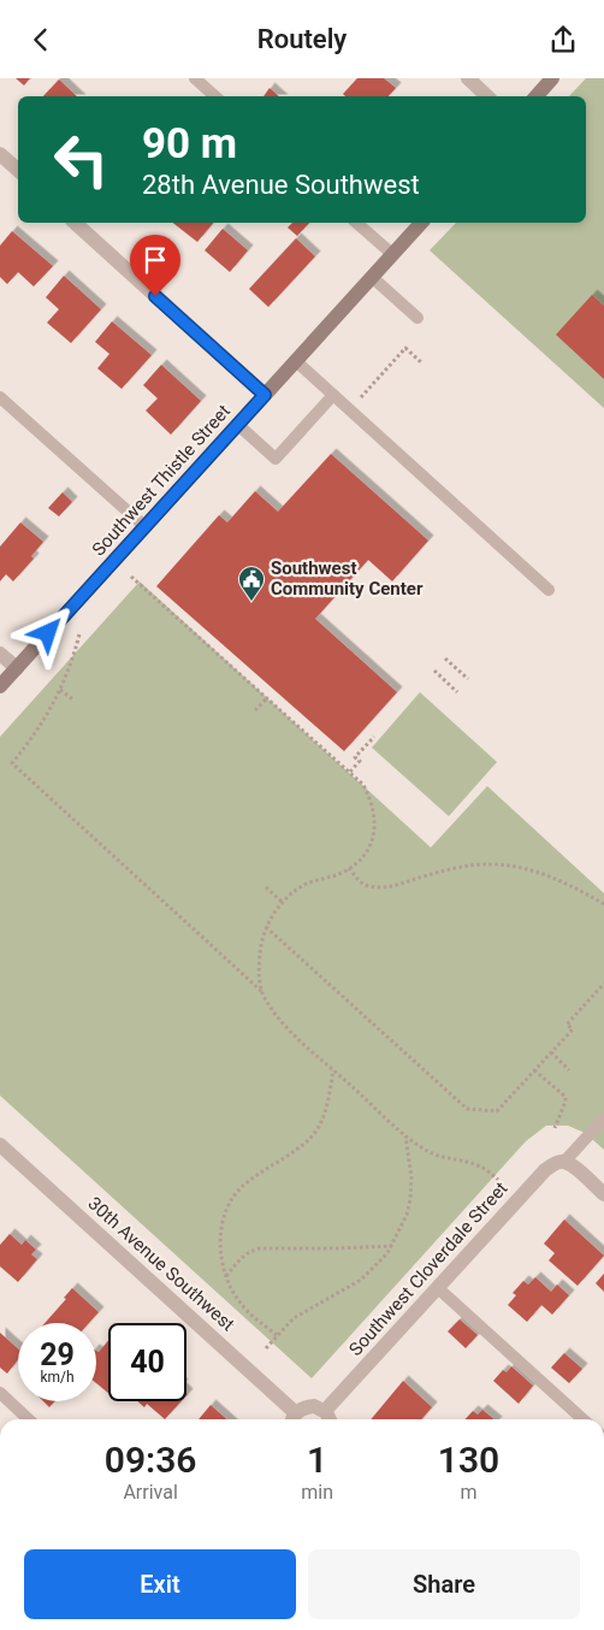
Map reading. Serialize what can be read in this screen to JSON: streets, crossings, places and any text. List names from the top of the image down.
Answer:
{
  "streets": {
    "street": ["Southwest Thistle Street", "30th Avenue Southwest", "Southwest Cloverdale Street"]
  },
  "places": {
    "public building": ["Southwest Community Center"]
  },
  "page": {
    "header": "Routely",
    "turn": ["90 m", "28th Avenue Southwest"],
    "speed": "29 km/h",
    "limit": "40",
    "eta": [
      "09:36",
      "Arrival",
      "1",
      "min",
      "130",
      "m"
    ],
    "buttons": ["Exit", "Share"]
  }
}
